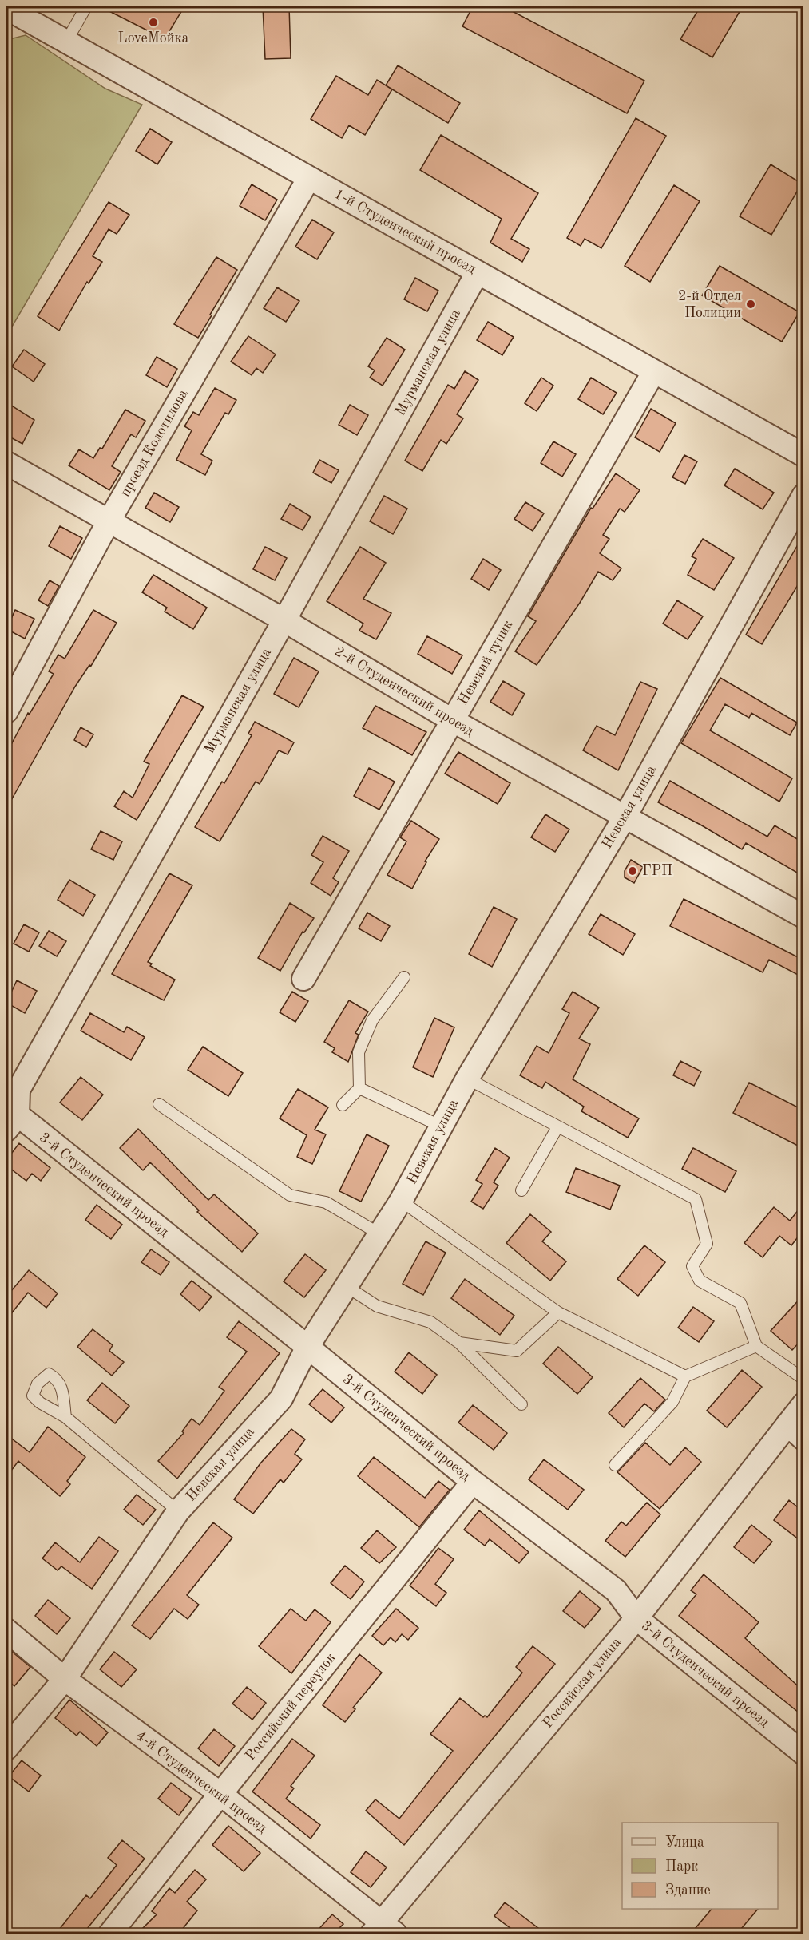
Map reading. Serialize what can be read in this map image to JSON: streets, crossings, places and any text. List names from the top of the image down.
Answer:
{
  "streets": {
    "street": [
      "1-й Студенческий проезд",
      "Мурманская улица",
      "проезд Колотилова",
      "Невский тупик",
      "2-й Студенческий проезд",
      "Невская улица",
      "3-й Студенческий проезд",
      "Российская улица",
      "Российский переулок",
      "4-й Студенческий проезд"
    ]
  },
  "crossings": [
    ["1-й Студенческий проезд", "Мурманская улица"],
    ["1-й Студенческий проезд", "проезд Колотилова"],
    ["1-й Студенческий проезд", "Невский тупик"],
    ["Мурманская улица", "2-й Студенческий проезд"],
    ["Мурманская улица", "3-й Студенческий проезд"],
    ["проезд Колотилова", "2-й Студенческий проезд"],
    ["Невский тупик", "2-й Студенческий проезд"],
    ["2-й Студенческий проезд", "Невская улица"],
    ["Невская улица", "3-й Студенческий проезд"],
    ["Невская улица", "4-й Студенческий проезд"],
    ["3-й Студенческий проезд", "Российская улица"],
    ["3-й Студенческий проезд", "Российский переулок"],
    ["Российская улица", "4-й Студенческий проезд"],
    ["Российский переулок", "4-й Студенческий проезд"]
  ],
  "places": ["LoveМойка", "2-й Отдел Полиции", "ГРП"],
  "legend": ["Улица", "Парк", "Здание"]
}
